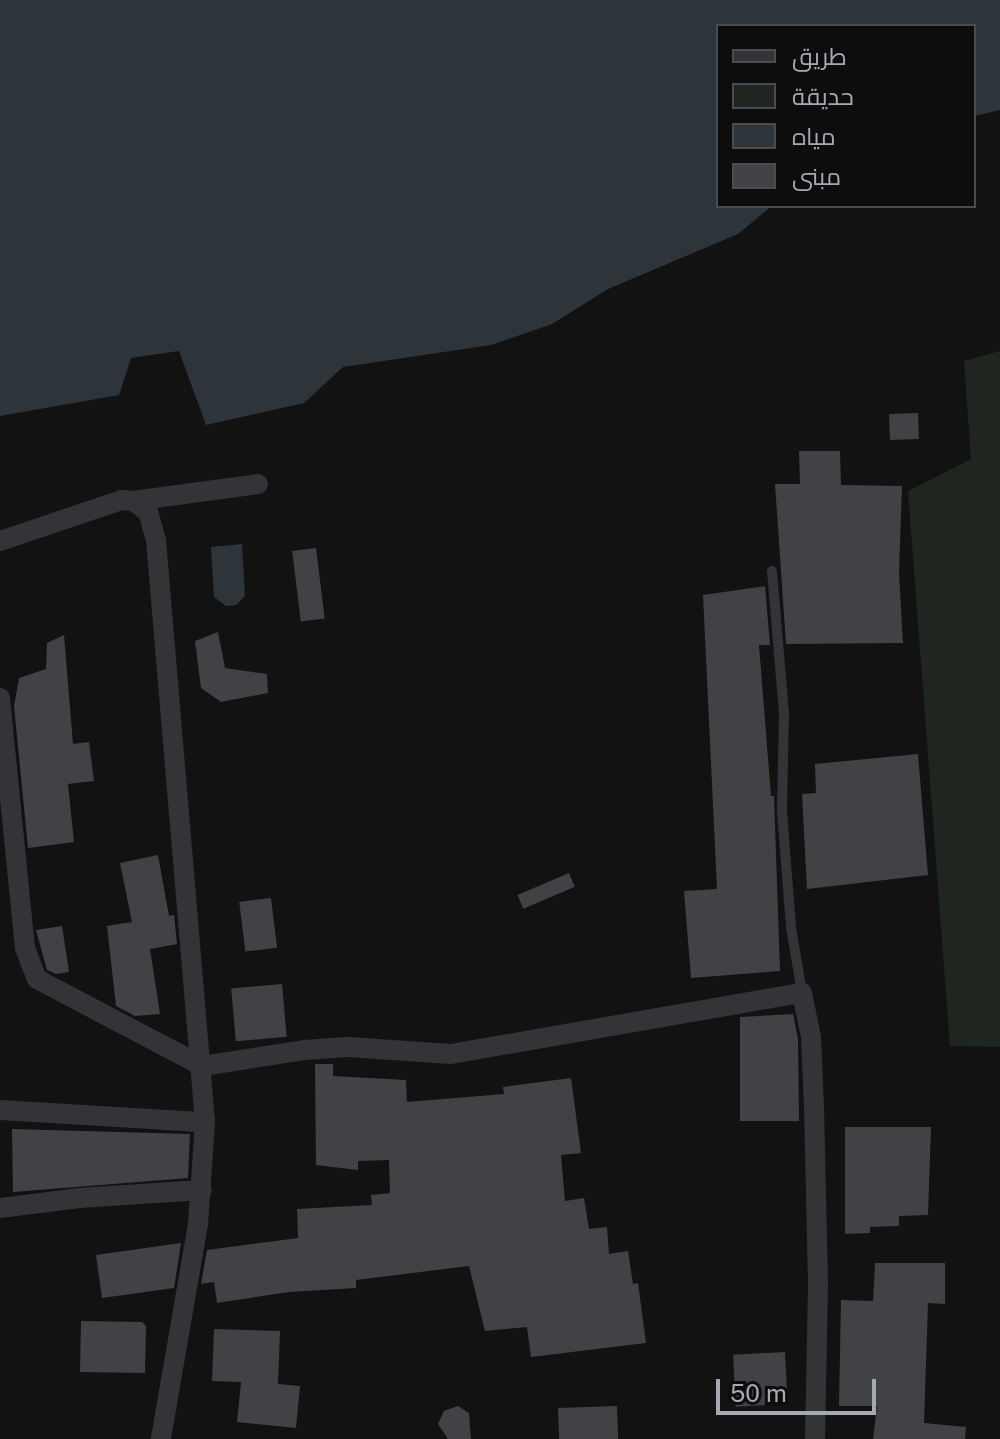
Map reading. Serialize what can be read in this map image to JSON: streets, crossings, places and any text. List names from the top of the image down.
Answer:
{
  "legend": [
    "طريق",
    "حديقة",
    "مياه",
    "مبنى"
  ],
  "scale_bar": "50 m"
}
